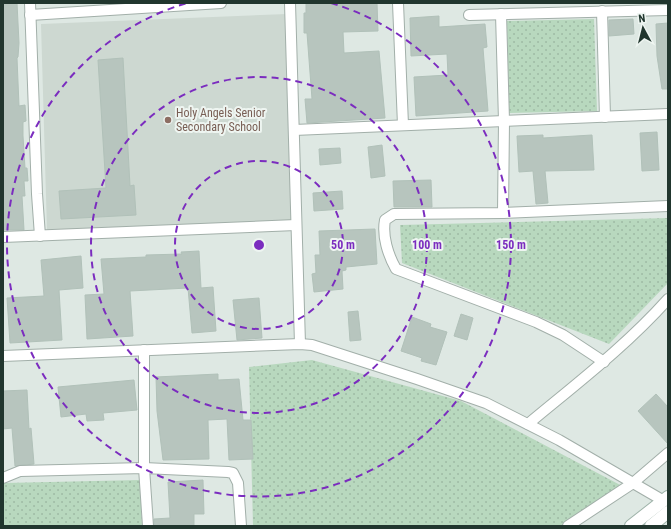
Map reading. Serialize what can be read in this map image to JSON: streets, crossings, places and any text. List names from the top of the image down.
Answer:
{
  "places": ["Holy Angels Senior Secondary School"],
  "north": "top",
  "rings": ["50 m", "100 m", "150 m"]
}
